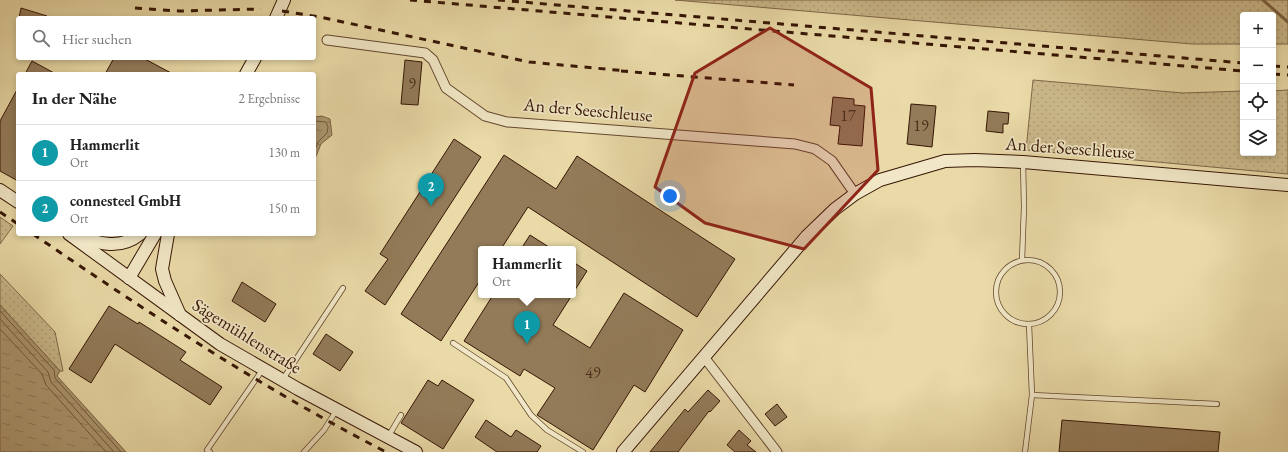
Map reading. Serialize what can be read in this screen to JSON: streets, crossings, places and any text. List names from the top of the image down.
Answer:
{
  "streets": {
    "street": ["An der Seeschleuse", "Sägemühlenstraße"]
  },
  "house_numbers": [
    "9",
    "17",
    "19",
    "49"
  ],
  "page": {
    "map_buttons": ["+", "−"],
    "search": "Hier suchen",
    "heading": ["In der Nähe", "2 Ergebnisse"],
    "list": [
      {
        "mark": "1",
        "name": "Hammerlit",
        "note": "Ort",
        "value": "130 m"
      },
      {
        "mark": "2",
        "name": "connesteel GmbH",
        "note": "Ort",
        "value": "150 m"
      }
    ],
    "pins": ["2", "1"],
    "popup": ["Hammerlit", "Ort"]
  }
}
